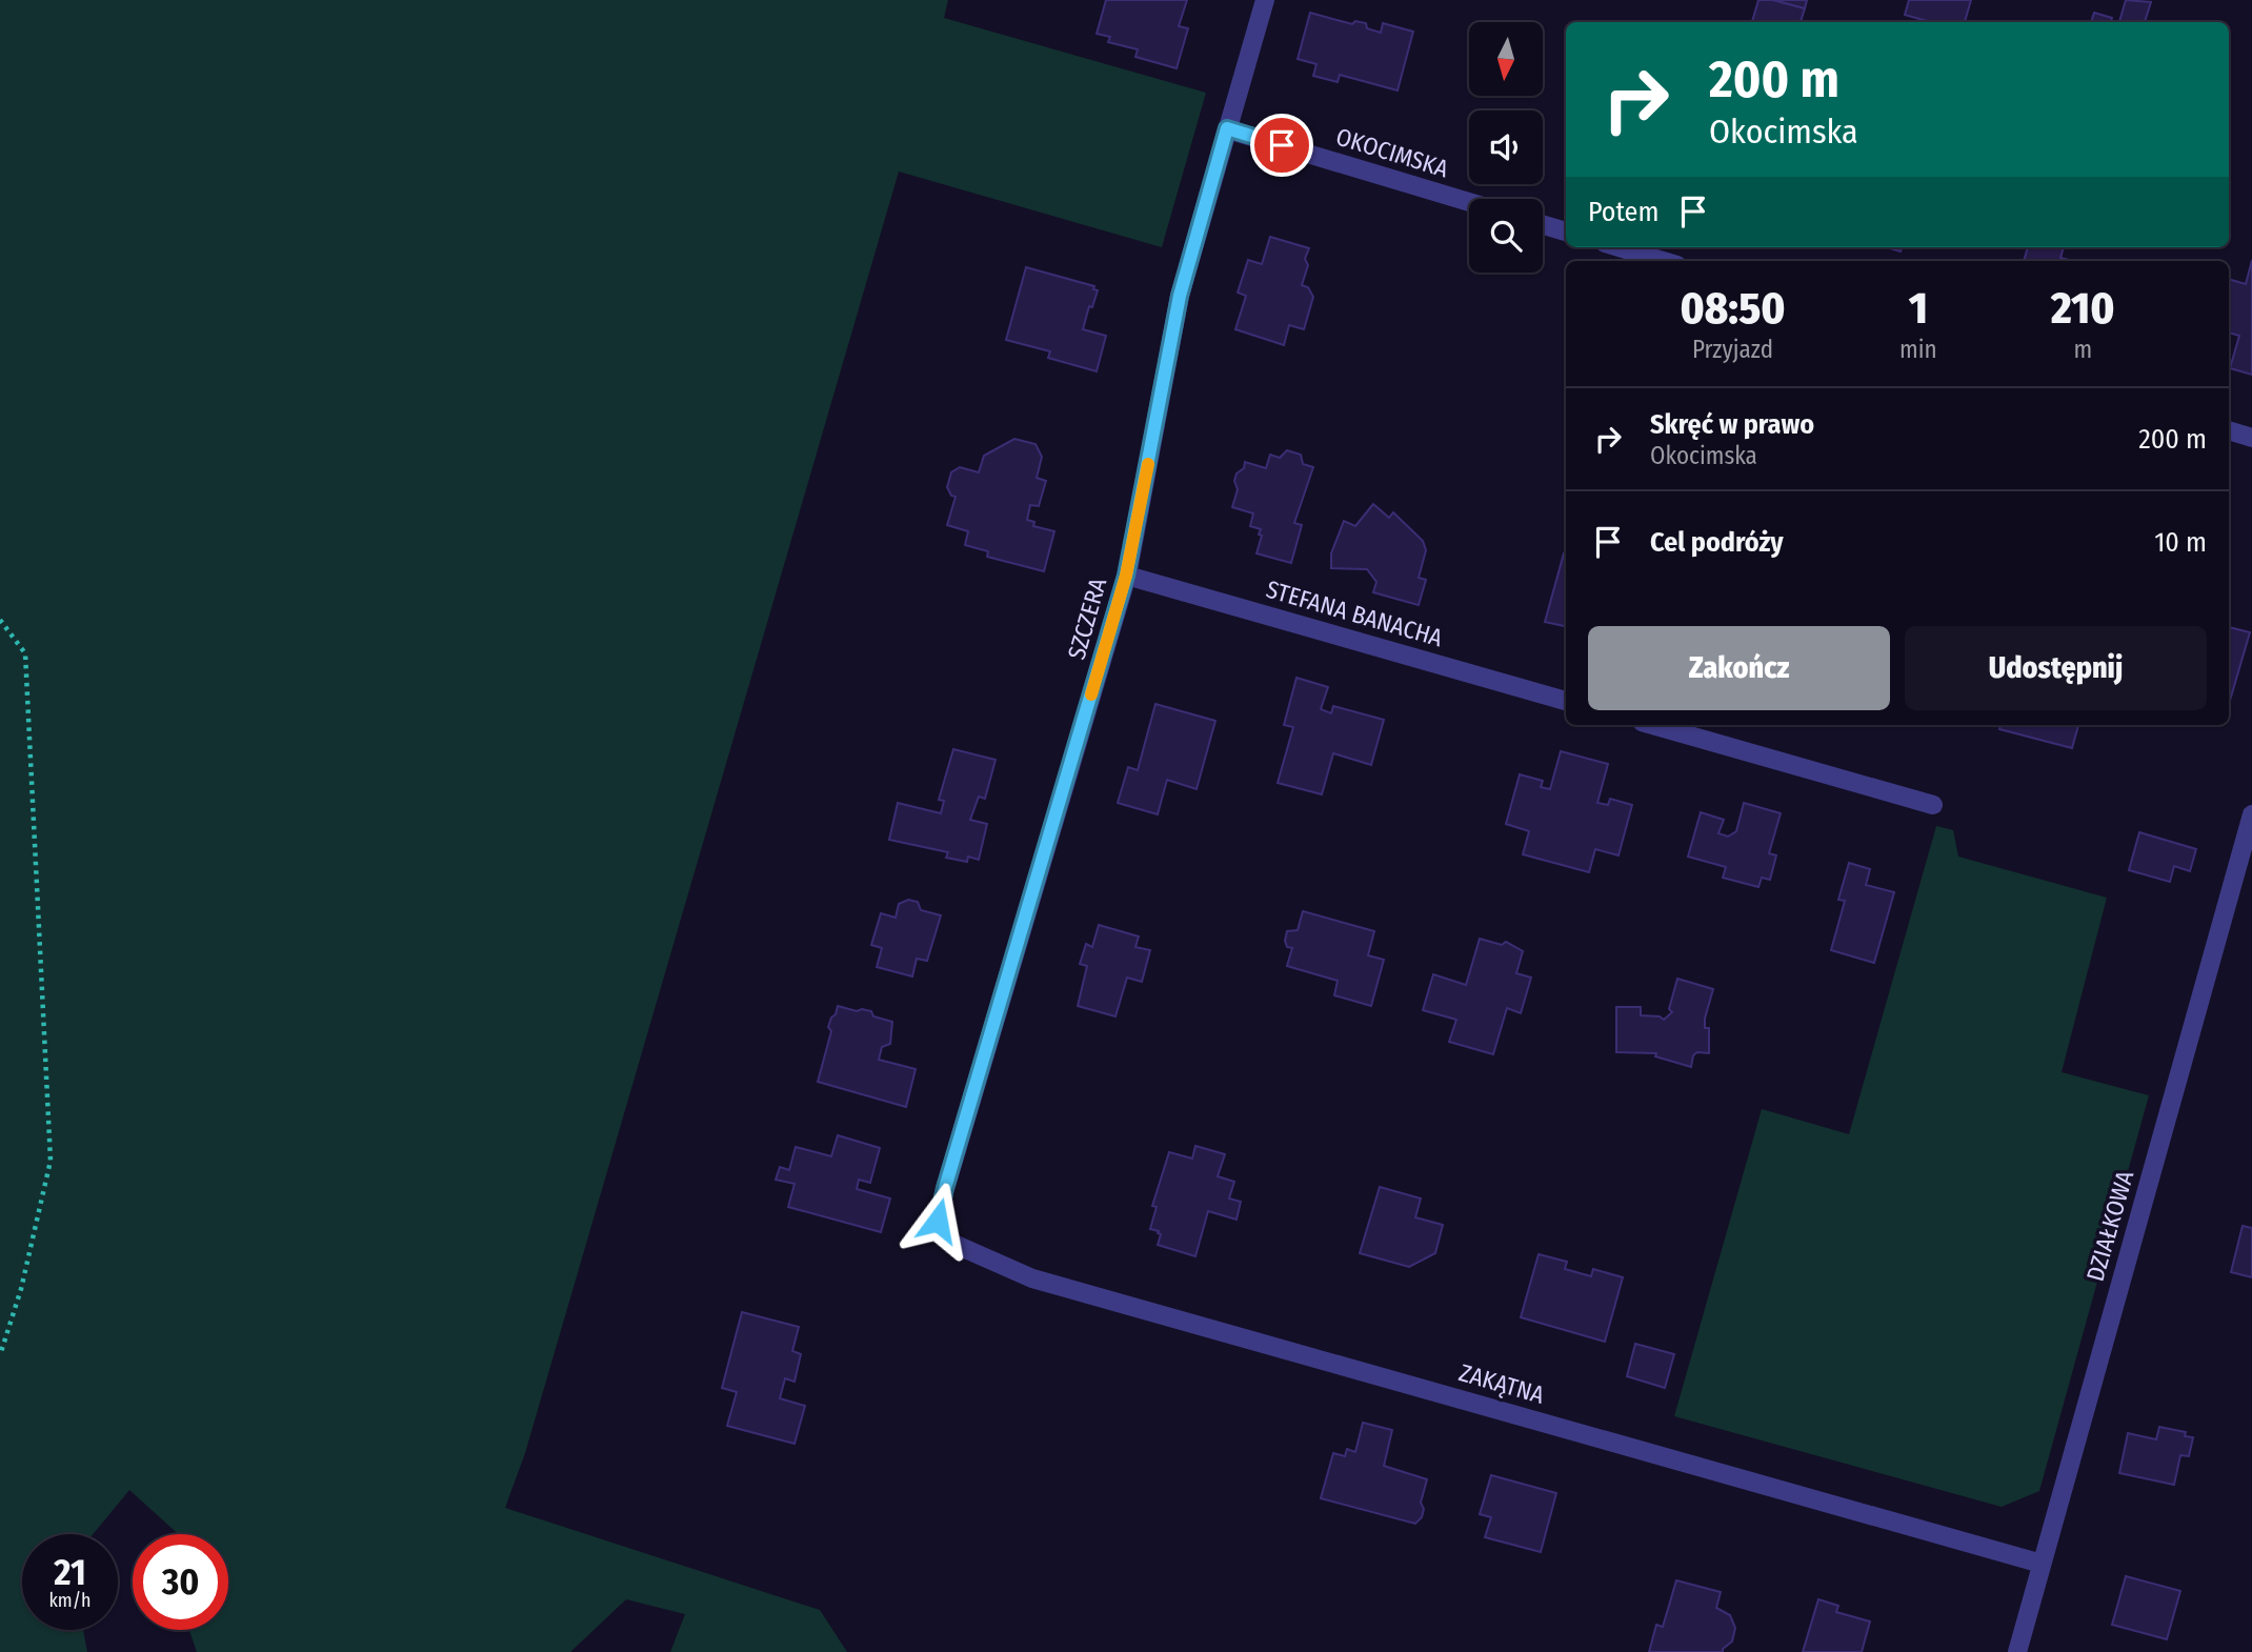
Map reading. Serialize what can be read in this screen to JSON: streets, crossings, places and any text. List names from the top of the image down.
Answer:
{
  "streets": {
    "street": [
      "OKOCIMSKA",
      "STEFANA BANACHA",
      "SZCZERA",
      "DZIAŁKOWA",
      "ZAKĄTNA"
    ]
  },
  "crossings": [
    ["OKOCIMSKA", "SZCZERA"],
    ["STEFANA BANACHA", "SZCZERA"],
    ["SZCZERA", "ZAKĄTNA"],
    ["DZIAŁKOWA", "ZAKĄTNA"]
  ],
  "north": "bottom",
  "page": {
    "turn": ["200 m", "Okocimska"],
    "then": "Potem",
    "eta": [
      "08:50",
      "Przyjazd",
      "1",
      "min",
      "210",
      "m"
    ],
    "list": [
      {
        "name": "Skręć w prawo",
        "note": "Okocimska",
        "value": "200 m"
      },
      {
        "name": "Cel podróży",
        "value": "10 m"
      }
    ],
    "buttons": ["Zakończ", "Udostępnij"],
    "speed": "21 km/h",
    "limit": "30"
  }
}
